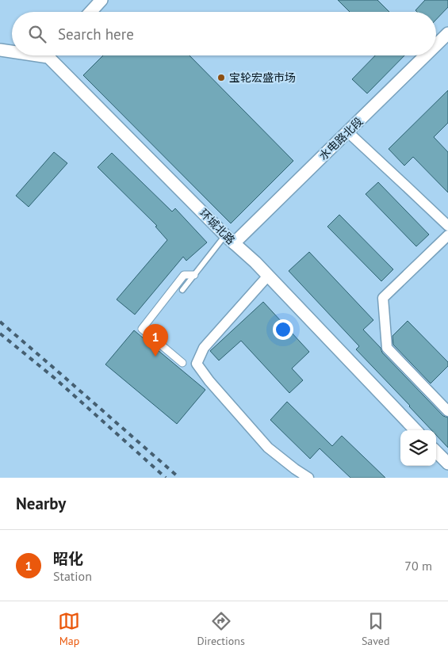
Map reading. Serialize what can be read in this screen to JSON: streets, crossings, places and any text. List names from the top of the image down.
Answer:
{
  "streets": {
    "street": ["水电路北段", "环城北路"]
  },
  "crossings": [
    ["水电路北段", "环城北路"]
  ],
  "places": ["宝轮宏盛市场"],
  "page": {
    "search": "Search here",
    "pins": "1",
    "heading": "Nearby",
    "list": [
      {
        "mark": "1",
        "name": "昭化",
        "note": "Station",
        "value": "70 m"
      }
    ],
    "nav": ["Map", "Directions", "Saved"]
  }
}
